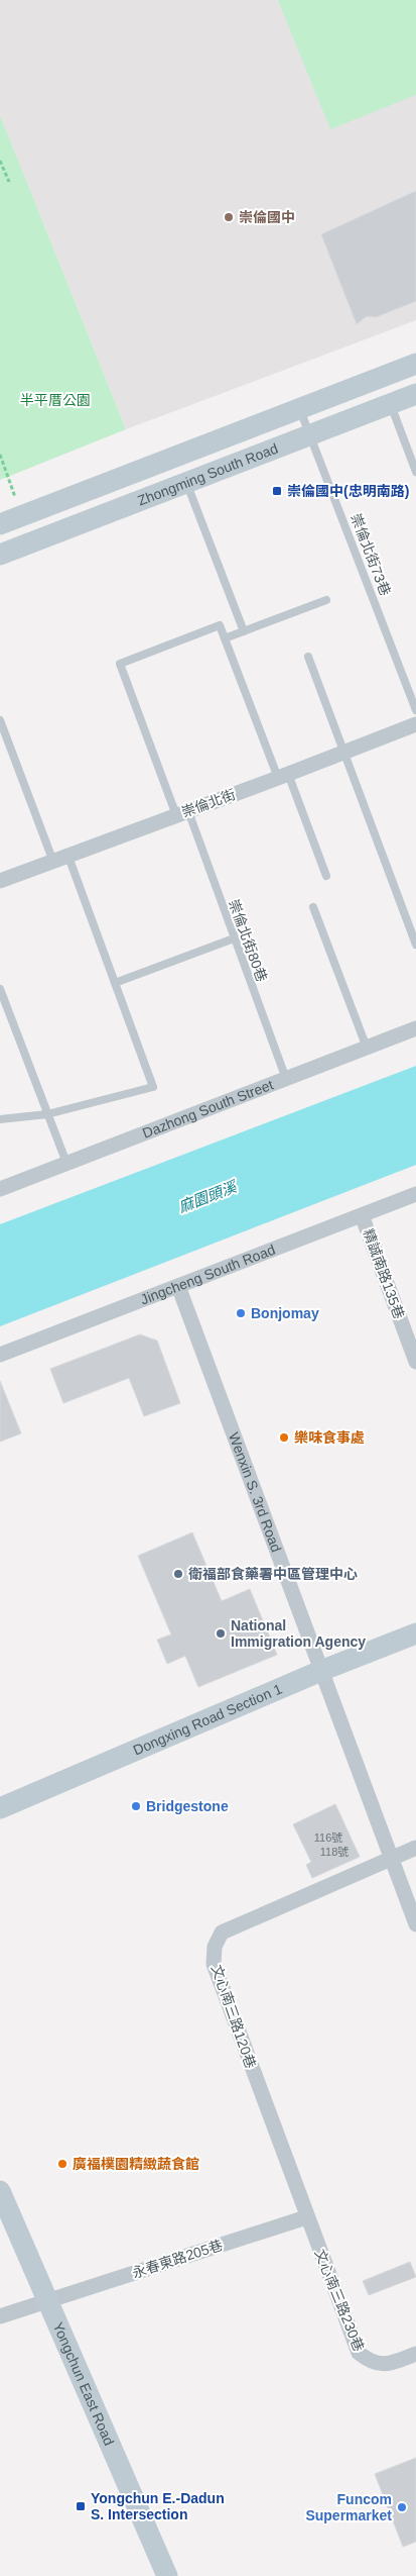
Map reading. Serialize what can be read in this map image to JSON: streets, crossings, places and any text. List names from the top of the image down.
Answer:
{
  "streets": {
    "main road": ["Zhongming South Road", "Dongxing Road Section 1", "Yongchun East Road"],
    "street": [
      "崇倫北街",
      "Dazhong South Street",
      "精誠南路135巷",
      "Jingcheng South Road",
      "Wenxin S. 3rd Road",
      "文心南三路120巷",
      "永春東路205巷",
      "文心南三路230巷"
    ],
    "lane": ["崇倫北街73巷", "崇倫北街80巷"]
  },
  "crossings": [
    ["Zhongming South Road", "崇倫北街73巷"],
    ["崇倫北街", "崇倫北街80巷"],
    ["崇倫北街80巷", "Dazhong South Street"],
    ["精誠南路135巷", "Jingcheng South Road"],
    ["Jingcheng South Road", "Wenxin S. 3rd Road"],
    ["Wenxin S. 3rd Road", "Dongxing Road Section 1"],
    ["Wenxin S. 3rd Road", "文心南三路120巷"],
    ["文心南三路120巷", "永春東路205巷"],
    ["文心南三路120巷", "文心南三路230巷"],
    ["永春東路205巷", "文心南三路230巷"],
    ["永春東路205巷", "Yongchun East Road"]
  ],
  "water": ["麻園頭溪"],
  "parks": ["半平厝公園"],
  "places": {
    "other": [
      "崇倫國中",
      "Bonjomay",
      "樂味食事處",
      "衛福部食藥署中區管理中心",
      "National Immigration Agency",
      "Bridgestone",
      "廣福樸園精緻蔬食館",
      "Funcom Supermarket"
    ],
    "transit": ["崇倫國中(忠明南路)", "Yongchun E.-Dadun S. Intersection"]
  },
  "house_numbers": ["116號", "118號"]
}
